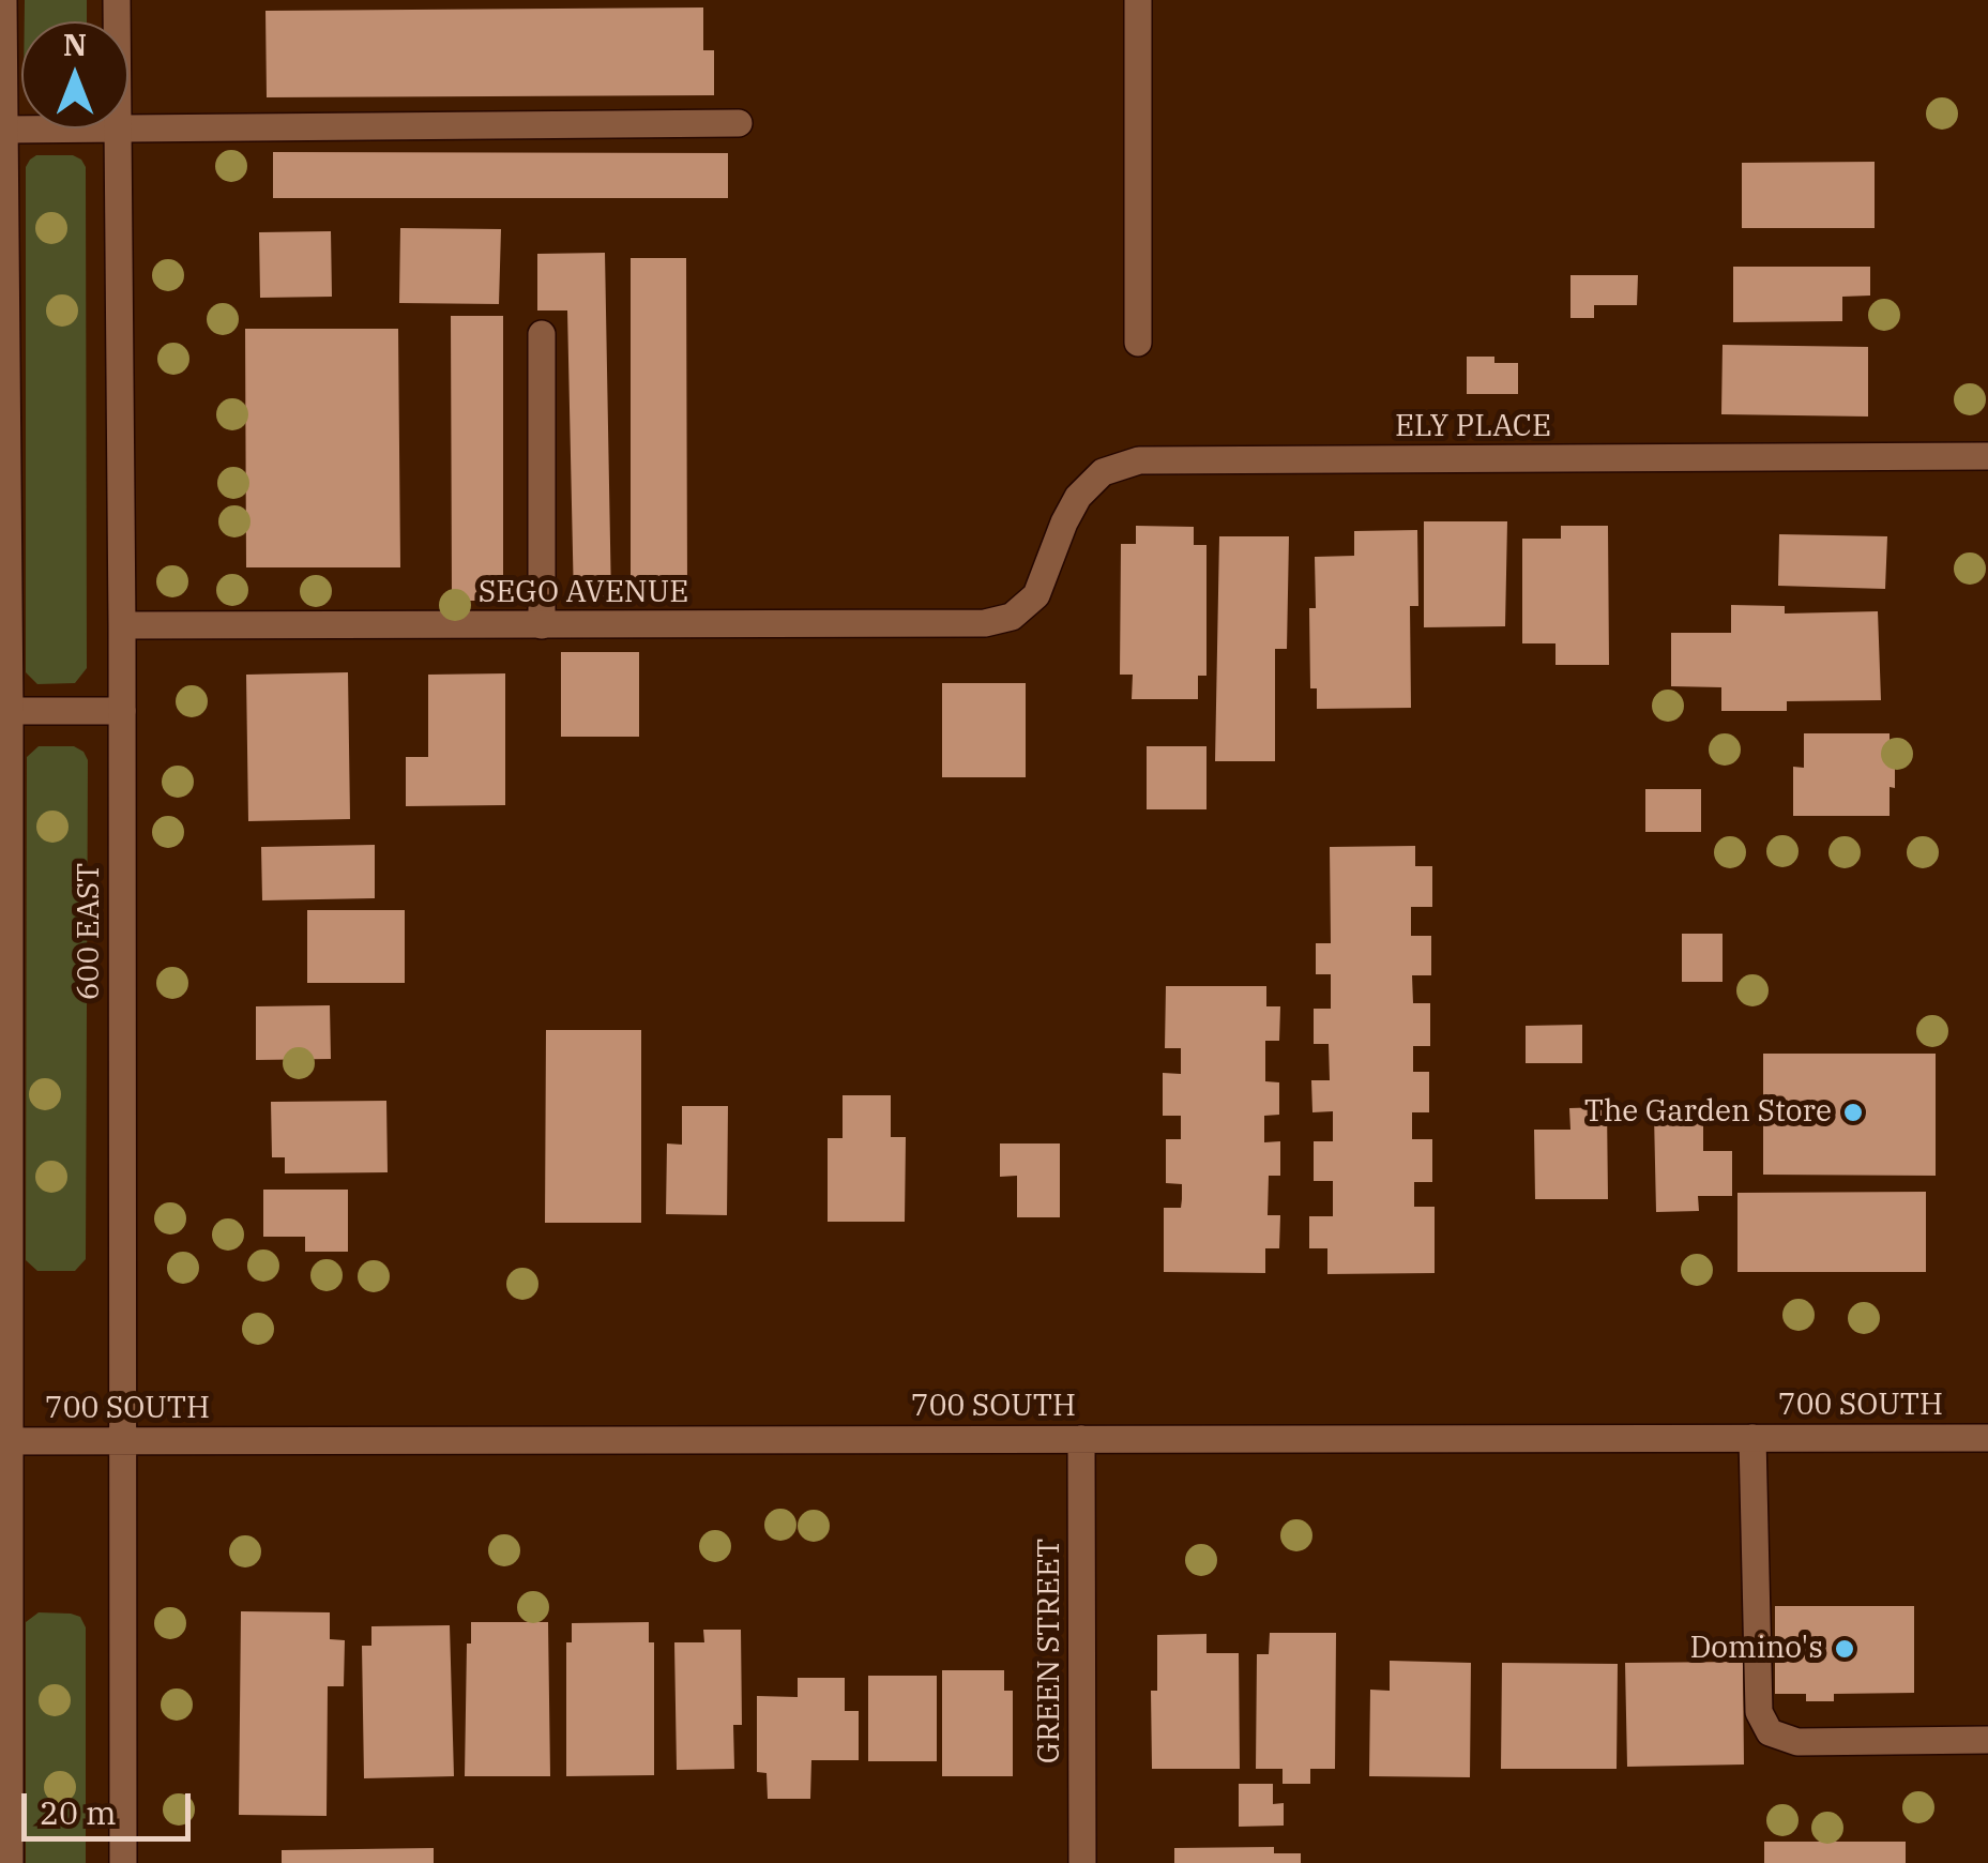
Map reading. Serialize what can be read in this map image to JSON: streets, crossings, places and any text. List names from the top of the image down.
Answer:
{
  "streets": {
    "street": [
      "ELY PLACE",
      "SEGO AVENUE",
      "600 EAST",
      "700 SOUTH",
      "GREEN STREET"
    ]
  },
  "crossings": [
    ["ELY PLACE", "SEGO AVENUE"],
    ["SEGO AVENUE", "600 EAST"],
    ["600 EAST", "700 SOUTH"],
    ["700 SOUTH", "GREEN STREET"]
  ],
  "places": ["The Garden Store", "Domino's"],
  "scale_bar": "20 m",
  "north": "top"
}
